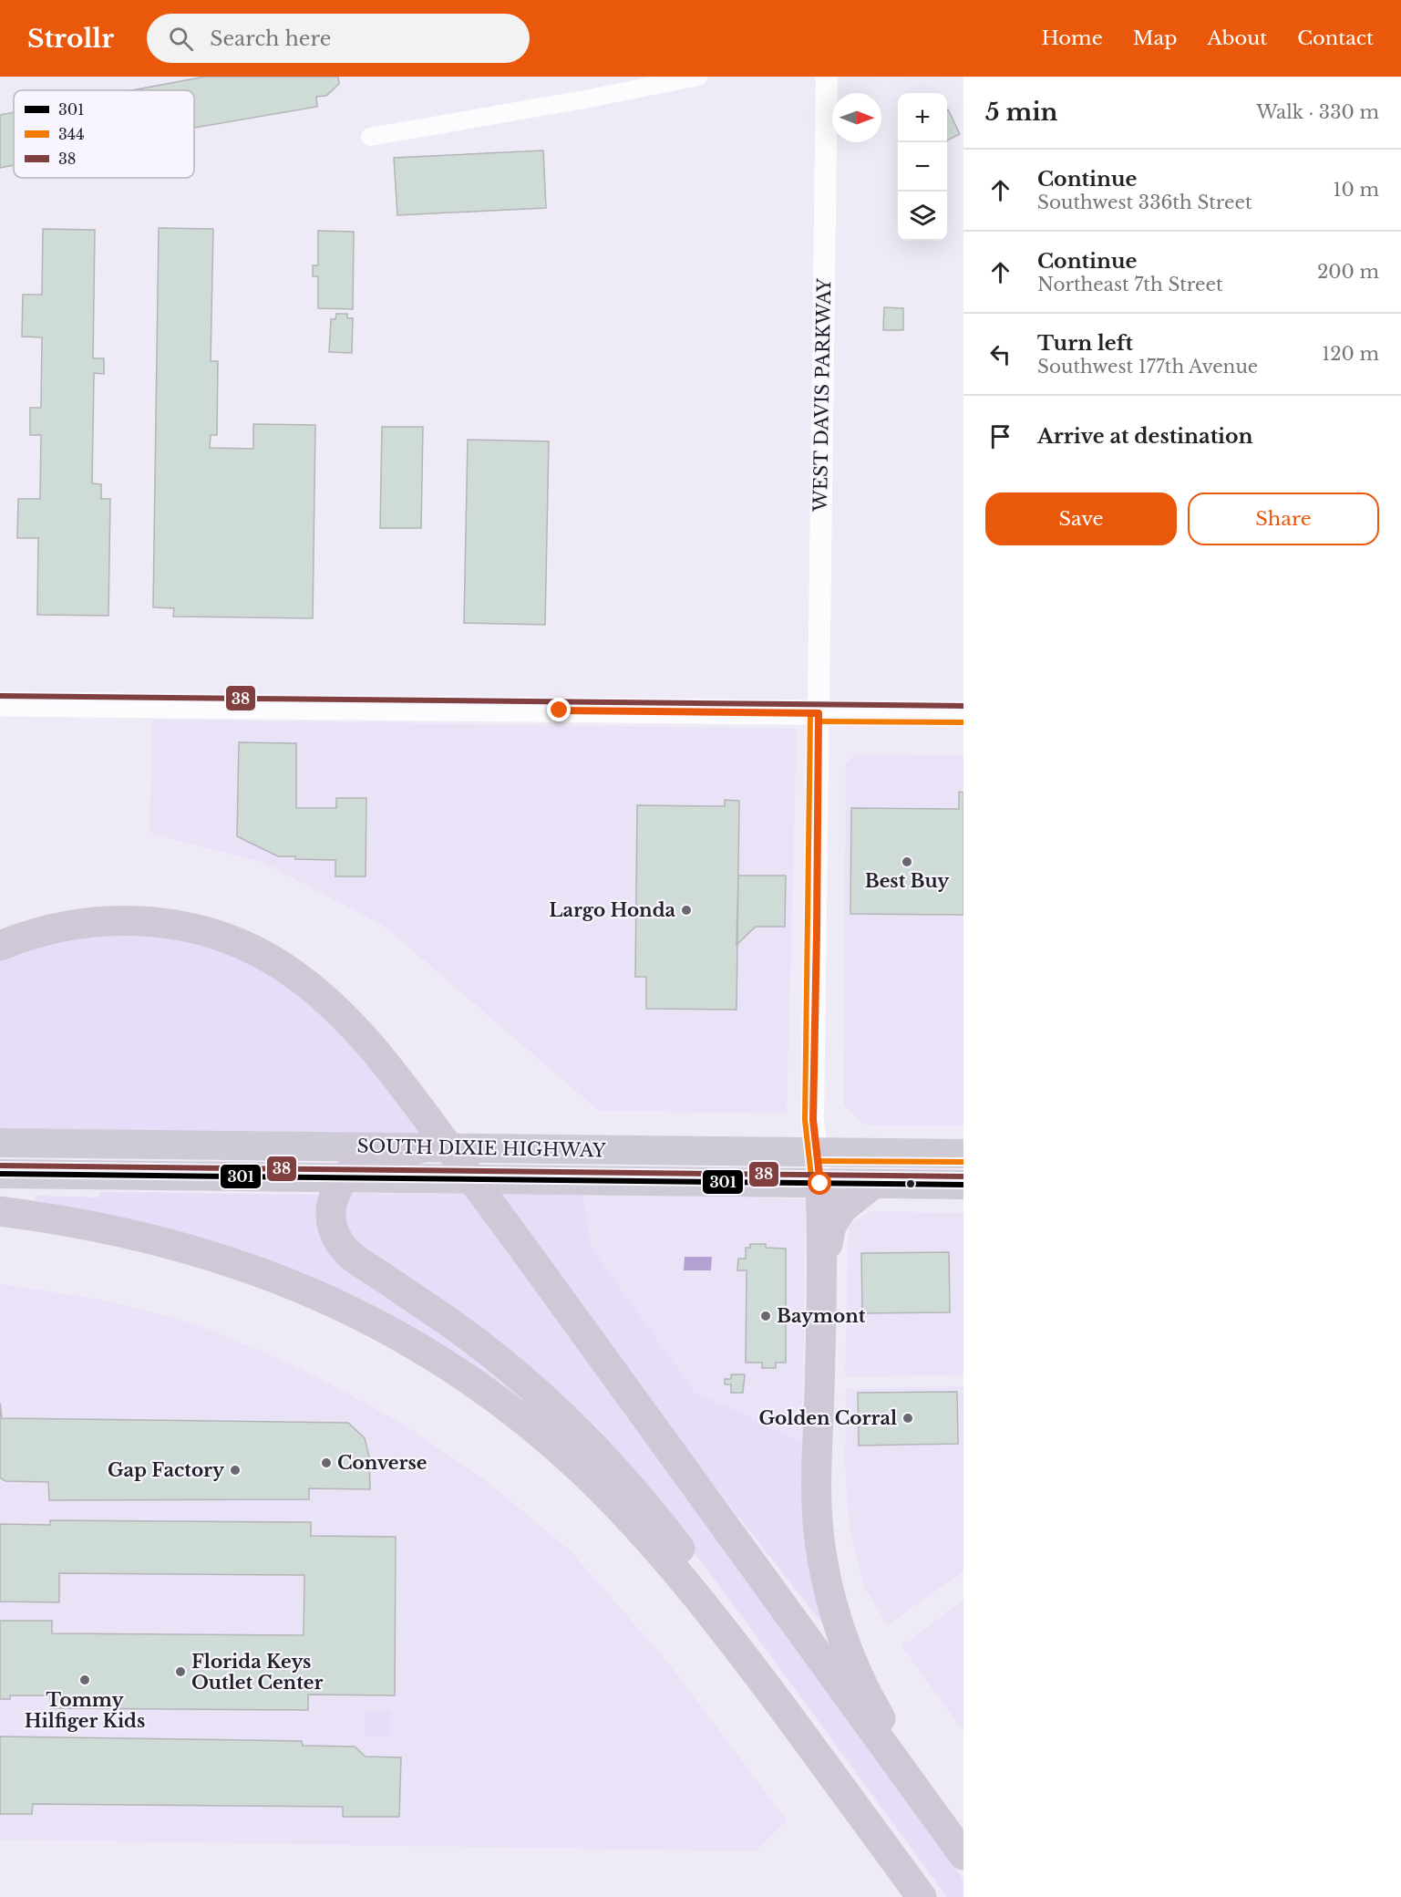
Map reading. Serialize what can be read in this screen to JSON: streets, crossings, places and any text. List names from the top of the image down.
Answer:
{
  "streets": {
    "highway": ["SOUTH DIXIE HIGHWAY"],
    "street": ["WEST DAVIS PARKWAY"]
  },
  "crossings": [
    ["WEST DAVIS PARKWAY", "SOUTH DIXIE HIGHWAY"]
  ],
  "places": [
    "Best Buy",
    "Largo Honda",
    "Baymont",
    "Golden Corral",
    "Converse",
    "Gap Factory",
    "Florida Keys Outlet Center",
    "Tommy Hilfiger Kids"
  ],
  "lines": ["transit line 38", "transit line 344", "transit line 301"],
  "legend": ["301", "344", "38"],
  "north": "right",
  "page": {
    "header": "Strollr",
    "search": "Search here",
    "nav": [
      "Home",
      "Map",
      "About",
      "Contact"
    ],
    "heading": ["5 min", "Walk · 330 m"],
    "map_buttons": ["+", "−"],
    "list": [
      ["Continue", "Southwest 336th Street", "10 m"],
      ["Continue", "Northeast 7th Street", "200 m"],
      ["Turn left", "Southwest 177th Avenue", "120 m"],
      "Arrive at destination"
    ],
    "buttons": ["Save", "Share"]
  }
}
